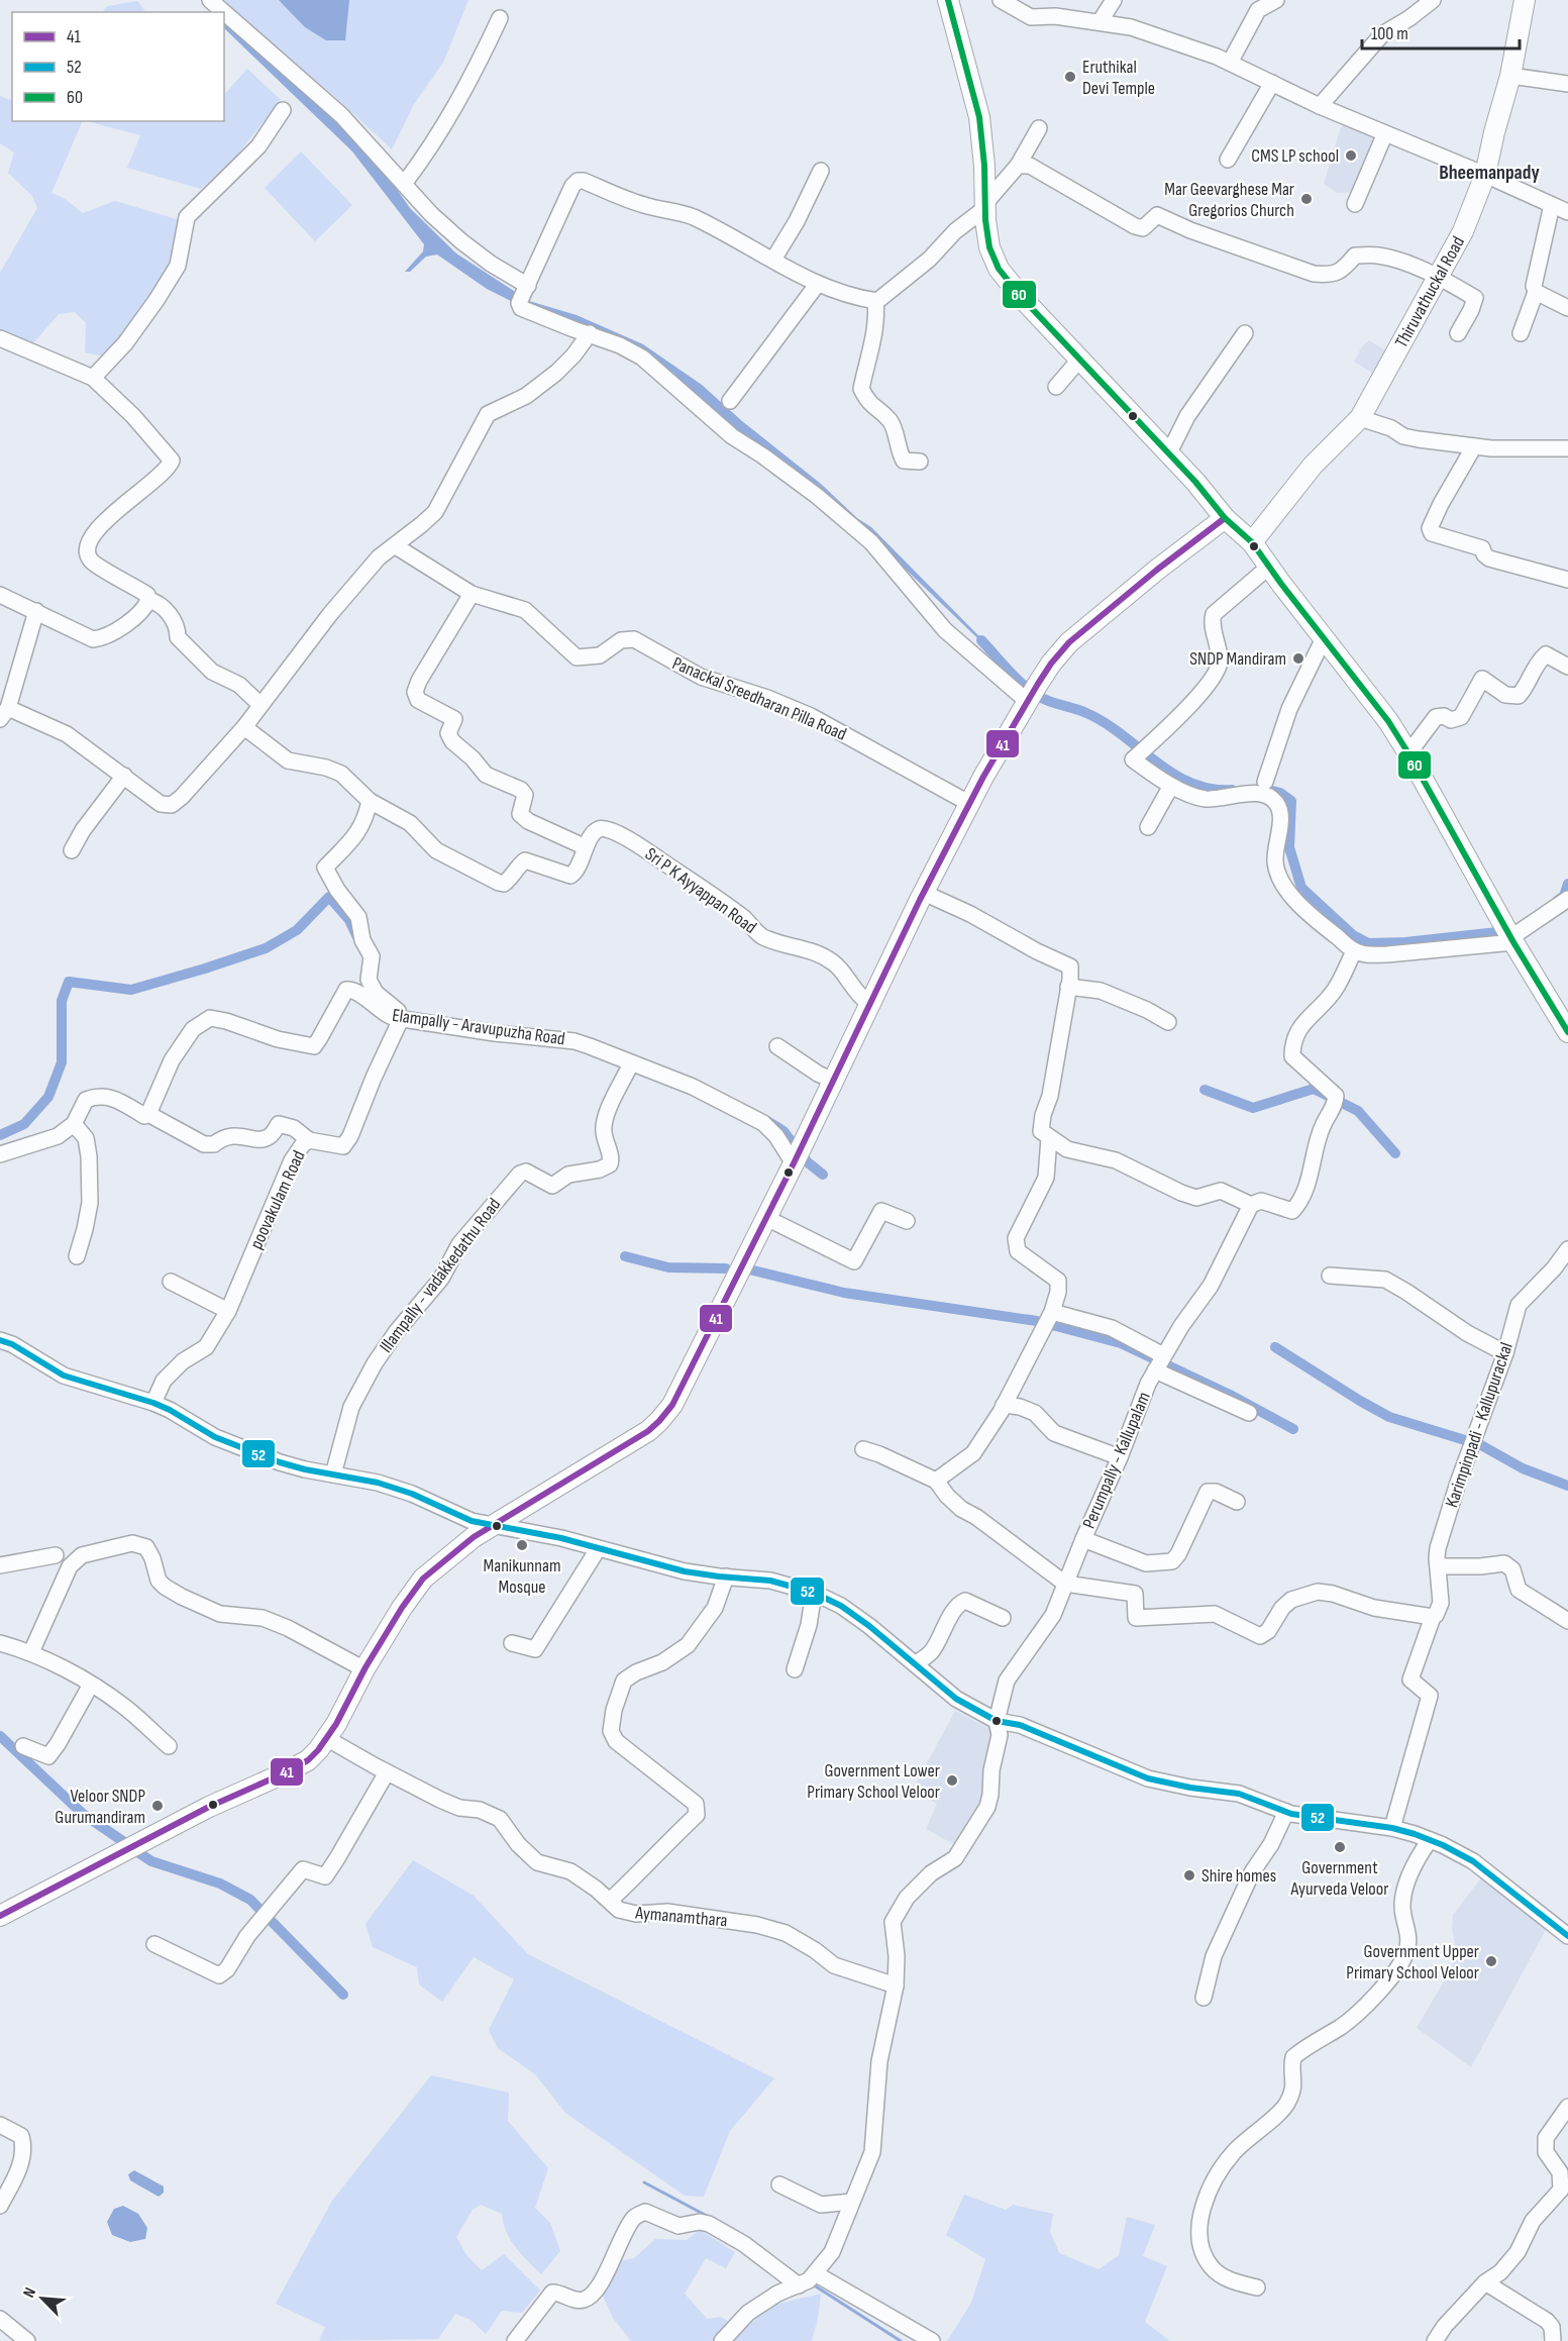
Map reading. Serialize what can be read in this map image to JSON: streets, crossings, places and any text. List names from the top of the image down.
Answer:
{
  "streets": {
    "main road": ["Thiruvathuckal Road"],
    "street": [
      "Panackal Sreedharan Pilla Road",
      "Sri P K Ayyappan Road",
      "Elampally - Aravupuzha Road",
      "poovakulam Road",
      "Illampally - vadakkedathu Road",
      "Karimpinpadi - Kallupurackal",
      "Perumpally - Kallupalam",
      "Aymanamthara"
    ]
  },
  "crossings": [
    ["Elampally - Aravupuzha Road", "poovakulam Road"],
    ["Elampally - Aravupuzha Road", "Illampally - vadakkedathu Road"],
    ["Perumpally - Kallupalam", "Aymanamthara"]
  ],
  "districts": ["Bheemanpady"],
  "places": [
    "Eruthikal Devi Temple",
    "CMS LP school",
    "Mar Geevarghese Mar Gregorios Church",
    "SNDP Mandiram",
    "Manikunnam Mosque",
    "Government Lower Primary School Veloor",
    "Veloor SNDP Gurumandiram",
    "Government Ayurveda Veloor",
    "Shire homes",
    "Government Upper Primary School Veloor"
  ],
  "lines": ["transit line 60", "transit line 41", "transit line 52"],
  "legend": ["41", "52", "60"],
  "scale_bar": "100 m",
  "north": "top left"
}
